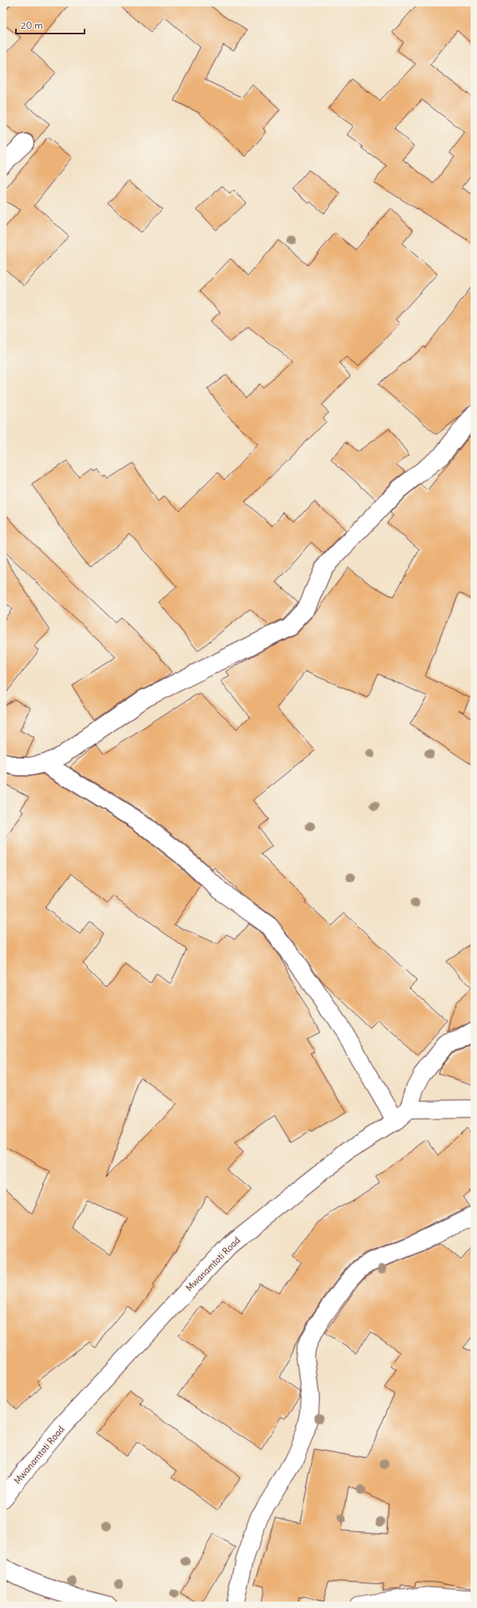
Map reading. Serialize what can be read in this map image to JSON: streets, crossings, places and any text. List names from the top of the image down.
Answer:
{
  "streets": {
    "street": ["Mwanamtoti Road"]
  },
  "scale_bar": "20 m"
}
